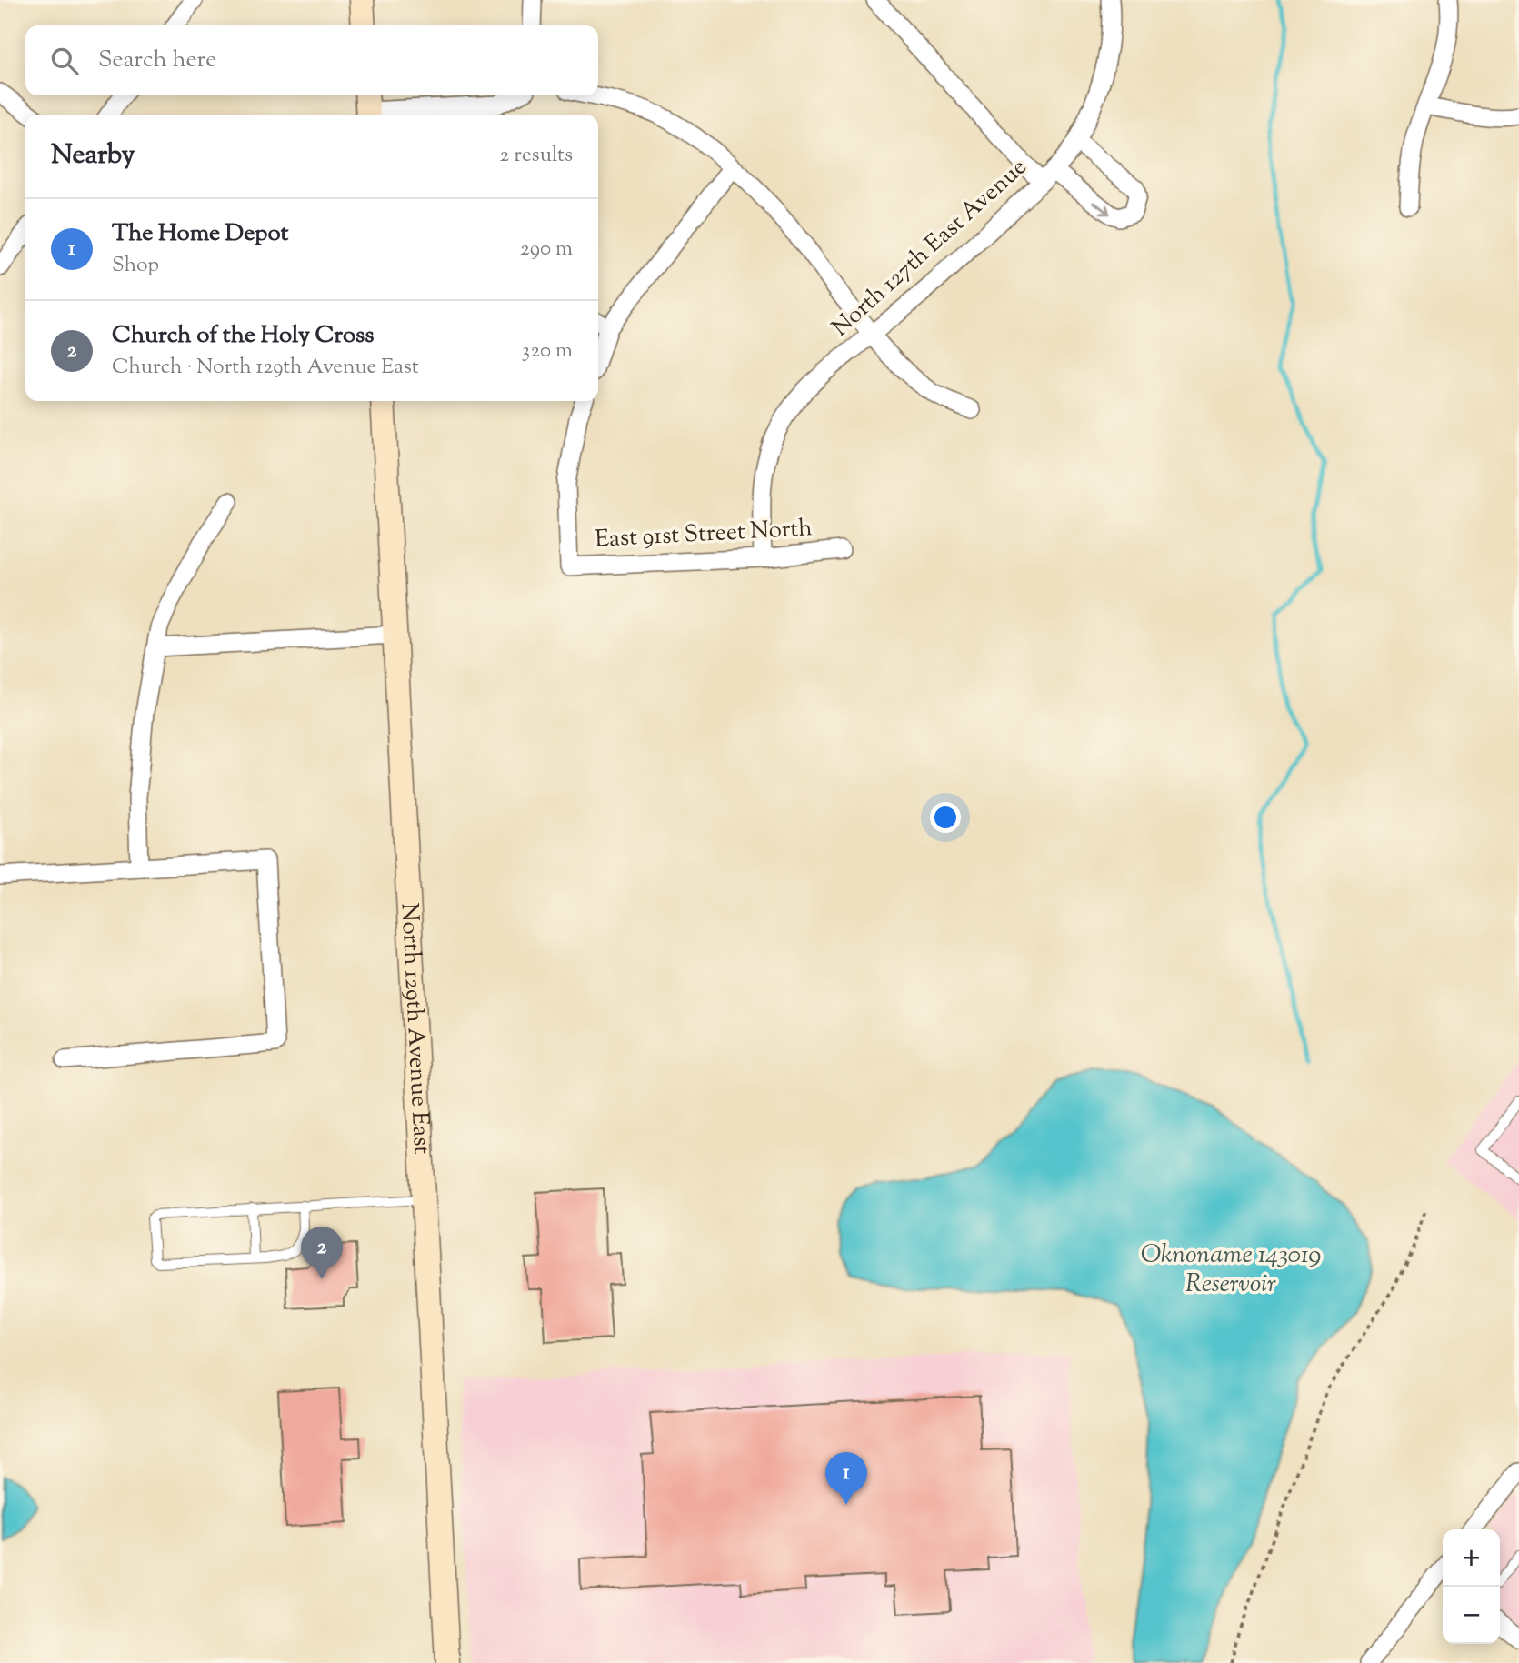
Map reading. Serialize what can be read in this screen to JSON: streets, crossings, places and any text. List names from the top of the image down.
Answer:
{
  "streets": {
    "main road": ["North 129th Avenue East"],
    "street": ["North 127th East Avenue", "East 91st Street North"]
  },
  "crossings": [
    ["North 127th East Avenue", "East 91st Street North"]
  ],
  "water": ["Oknoname 143019 Reservoir"],
  "page": {
    "search": "Search here",
    "heading": ["Nearby", "2 results"],
    "list": [
      {
        "mark": "1",
        "name": "The Home Depot",
        "note": "Shop",
        "value": "290 m"
      },
      {
        "mark": "2",
        "name": "Church of the Holy Cross",
        "note": "Church · North 129th Avenue East",
        "value": "320 m"
      }
    ],
    "pins": ["2", "1"],
    "map_buttons": ["+", "−"]
  }
}
